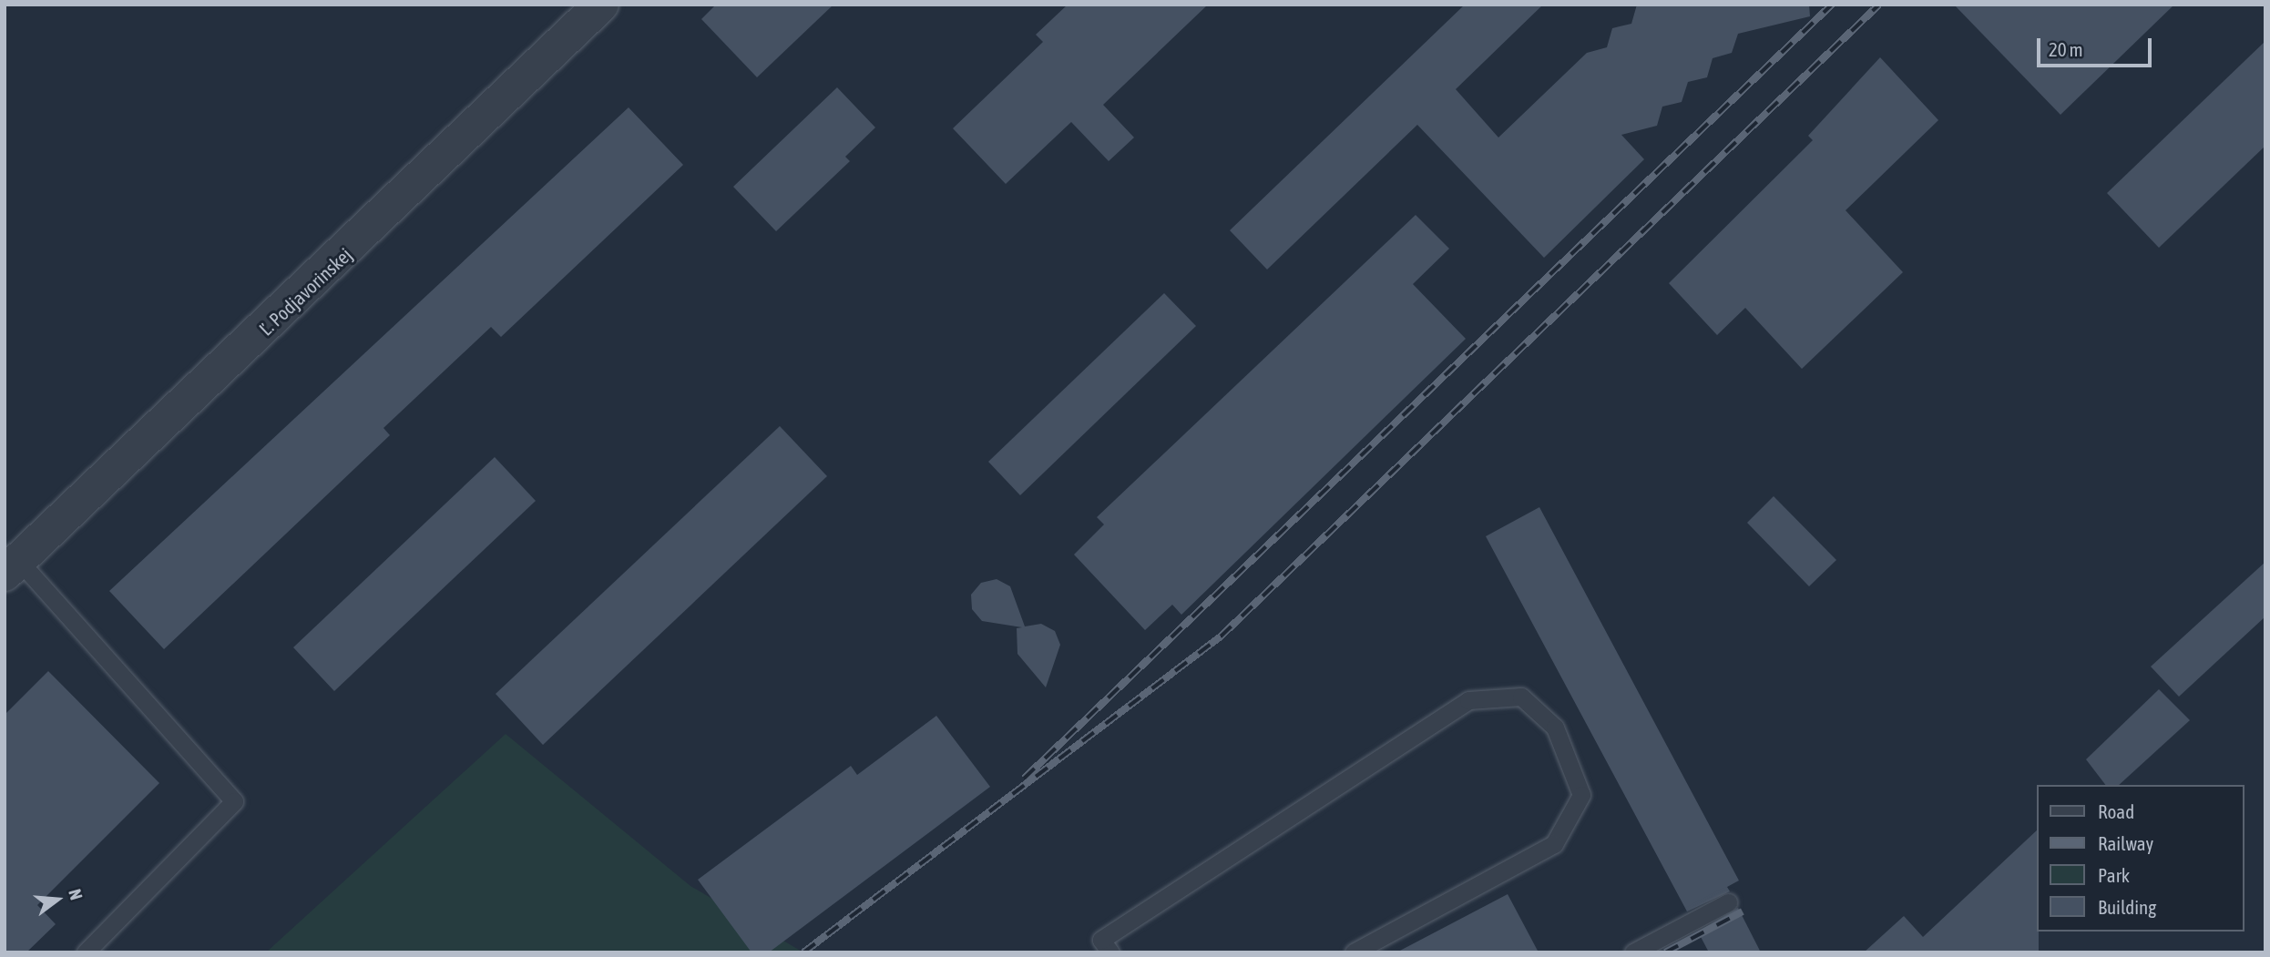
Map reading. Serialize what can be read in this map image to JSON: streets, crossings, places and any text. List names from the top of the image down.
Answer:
{
  "streets": {
    "street": ["Ľ. Podjavorinskej"]
  },
  "legend": [
    "Road",
    "Railway",
    "Park",
    "Building"
  ],
  "scale_bar": "20 m",
  "north": "right"
}
